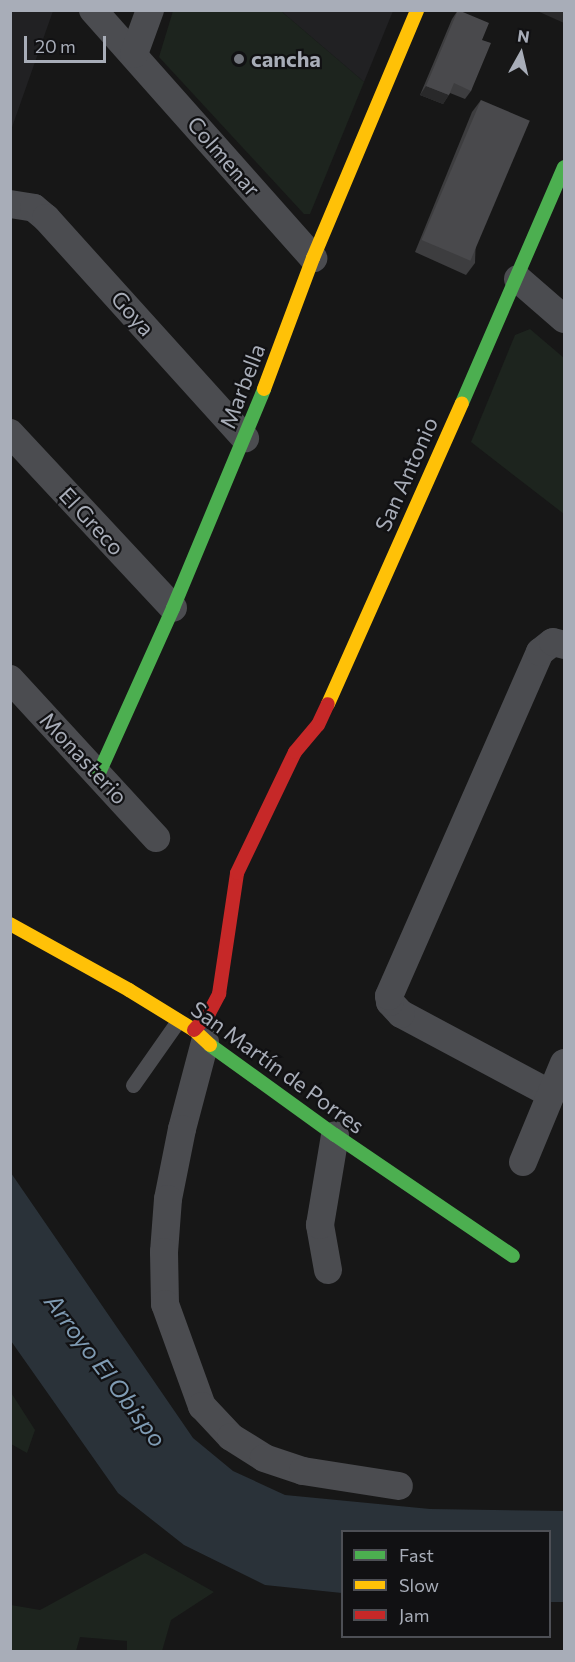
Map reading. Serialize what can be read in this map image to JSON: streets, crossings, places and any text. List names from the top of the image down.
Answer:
{
  "streets": {
    "street": [
      "Colmenar",
      "Goya",
      "Marbella",
      "San Antonio",
      "El Greco",
      "Monasterio",
      "San Martín de Porres"
    ]
  },
  "crossings": [
    ["Colmenar", "Marbella"],
    ["Goya", "Marbella"],
    ["Marbella", "El Greco"],
    ["Marbella", "Monasterio"],
    ["San Antonio", "San Martín de Porres"]
  ],
  "water": ["Arroyo El Obispo"],
  "places": ["cancha"],
  "legend": ["Fast", "Slow", "Jam"],
  "scale_bar": "20 m",
  "north": "top"
}
